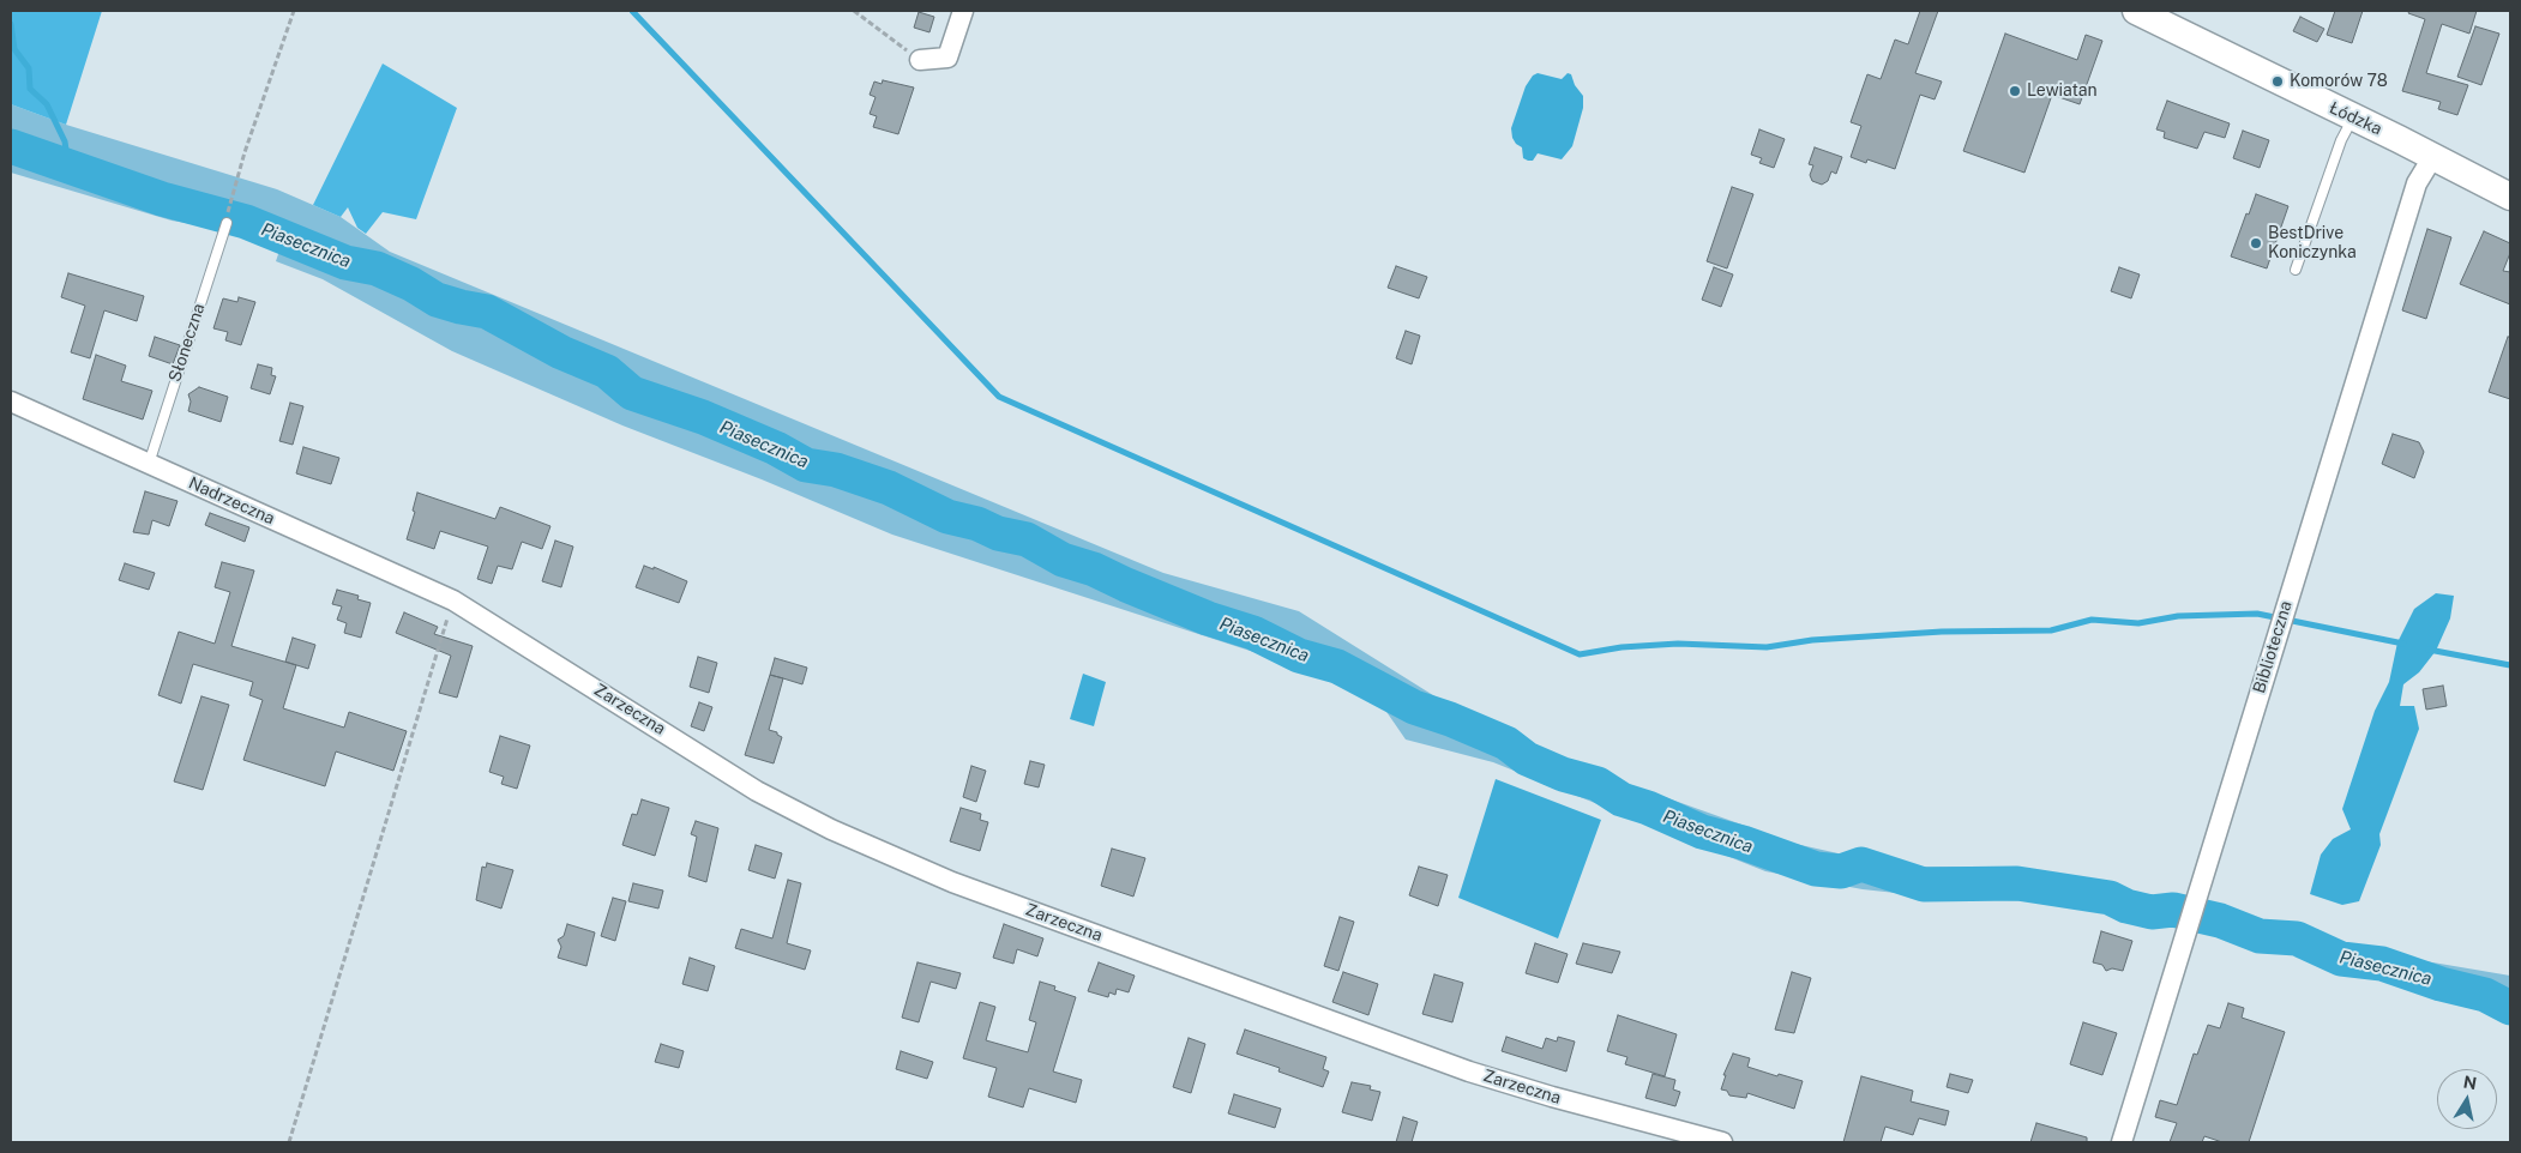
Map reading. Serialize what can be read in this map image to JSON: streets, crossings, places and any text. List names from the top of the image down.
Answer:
{
  "streets": {
    "main road": ["Łódzka"],
    "street": ["Nadrzeczna", "Biblioteczna", "Zarzeczna"],
    "lane": ["Słoneczna"]
  },
  "crossings": [
    ["Łódzka", "Biblioteczna"],
    ["Słoneczna", "Nadrzeczna"],
    ["Nadrzeczna", "Zarzeczna"]
  ],
  "water": ["Piasecznica"],
  "places": ["Komorów 78", "Lewiatan", "BestDrive Koniczynka"],
  "north": "top"
}
